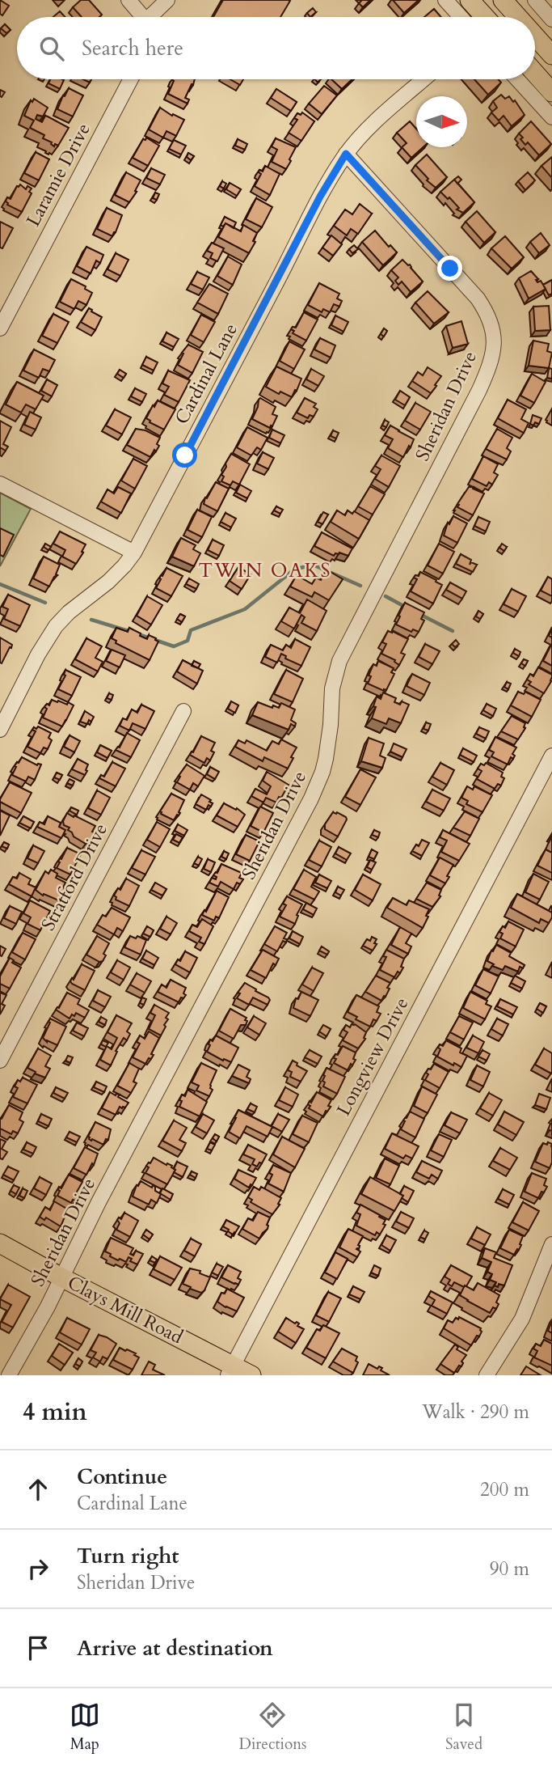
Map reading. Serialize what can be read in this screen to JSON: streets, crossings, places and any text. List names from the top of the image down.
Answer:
{
  "streets": {
    "main road": ["Clays Mill Road"],
    "street": [
      "Laramie Drive",
      "Cardinal Lane",
      "Sheridan Drive",
      "Stratford Drive",
      "Longview Drive"
    ]
  },
  "crossings": [
    ["Cardinal Lane", "Sheridan Drive"],
    ["Sheridan Drive", "Clays Mill Road"],
    ["Longview Drive", "Clays Mill Road"]
  ],
  "districts": ["TWIN OAKS"],
  "north": "right",
  "page": {
    "search": "Search here",
    "heading": ["4 min", "Walk · 290 m"],
    "list": [
      ["Continue", "Cardinal Lane", "200 m"],
      ["Turn right", "Sheridan Drive", "90 m"],
      "Arrive at destination"
    ],
    "nav": ["Map", "Directions", "Saved"]
  }
}
